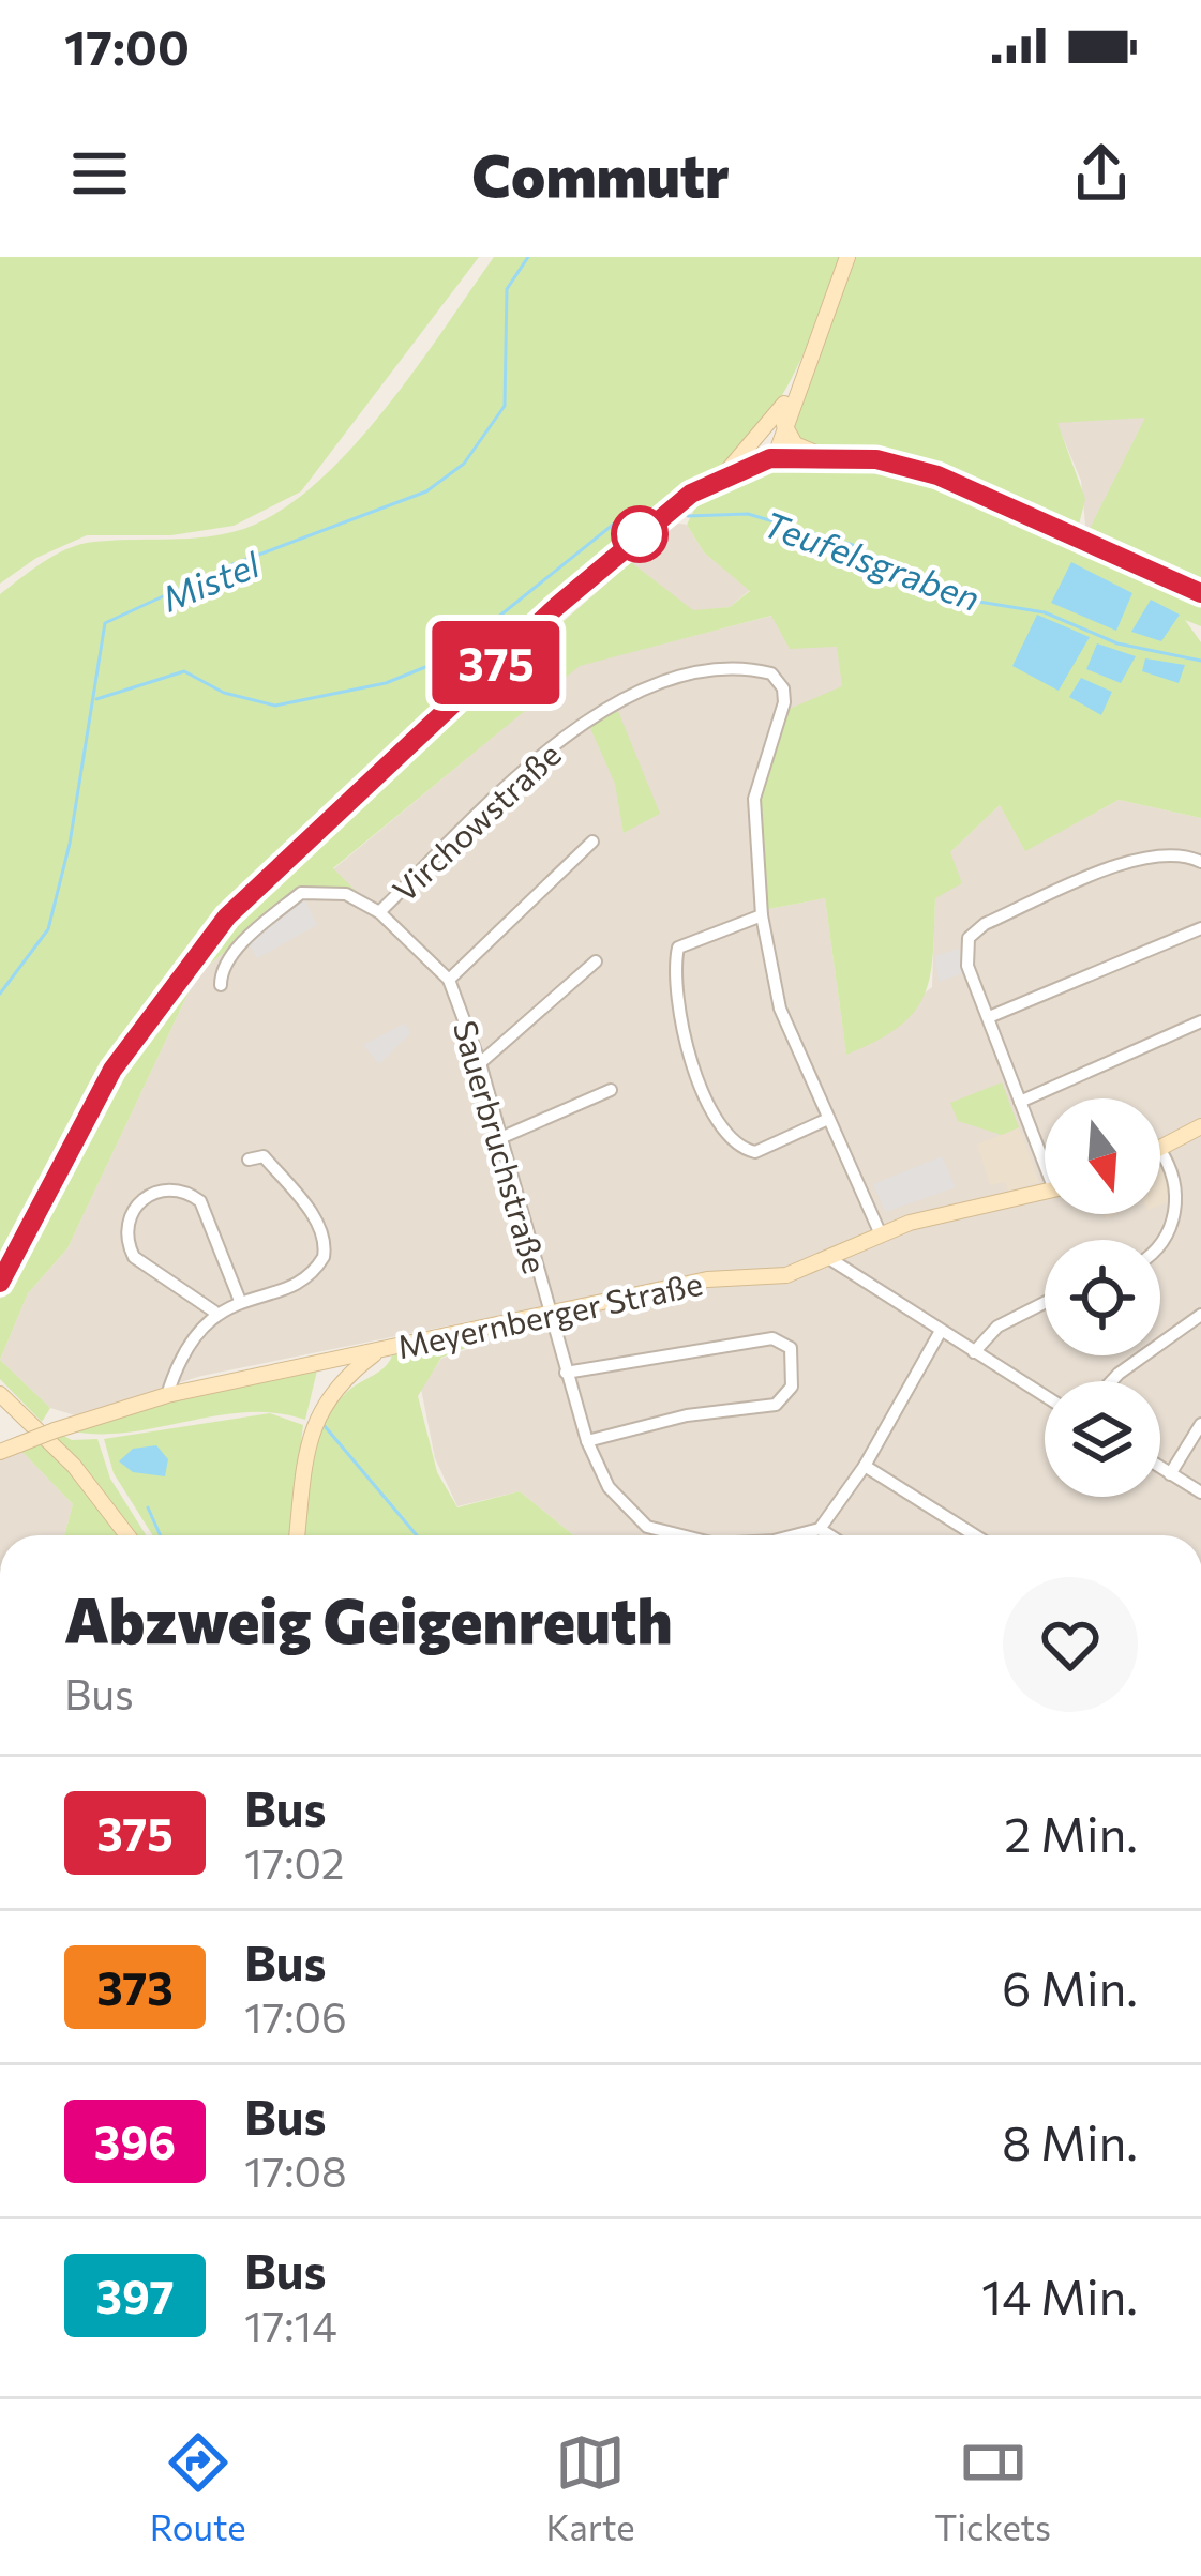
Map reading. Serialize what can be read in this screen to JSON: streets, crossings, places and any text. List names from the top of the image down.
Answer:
{
  "streets": {
    "street": ["Virchowstraße", "Sauerbruchstraße", "Meyernberger Straße"]
  },
  "crossings": [
    ["Virchowstraße", "Sauerbruchstraße"],
    ["Sauerbruchstraße", "Meyernberger Straße"]
  ],
  "water": ["Teufelsgraben", "Mistel"],
  "lines": ["bus line 375"],
  "north": "bottom",
  "page": {
    "status": "17:00",
    "header": "Commutr",
    "on_map": "375",
    "heading": ["Abzweig Geigenreuth", "Bus"],
    "list": [
      {
        "mark": "375",
        "name": "Bus",
        "note": "17:02",
        "value": "2 Min."
      },
      {
        "mark": "373",
        "name": "Bus",
        "note": "17:06",
        "value": "6 Min."
      },
      {
        "mark": "396",
        "name": "Bus",
        "note": "17:08",
        "value": "8 Min."
      },
      {
        "mark": "397",
        "name": "Bus",
        "note": "17:14",
        "value": "14 Min."
      }
    ],
    "tabs": ["Route", "Karte", "Tickets"]
  }
}
